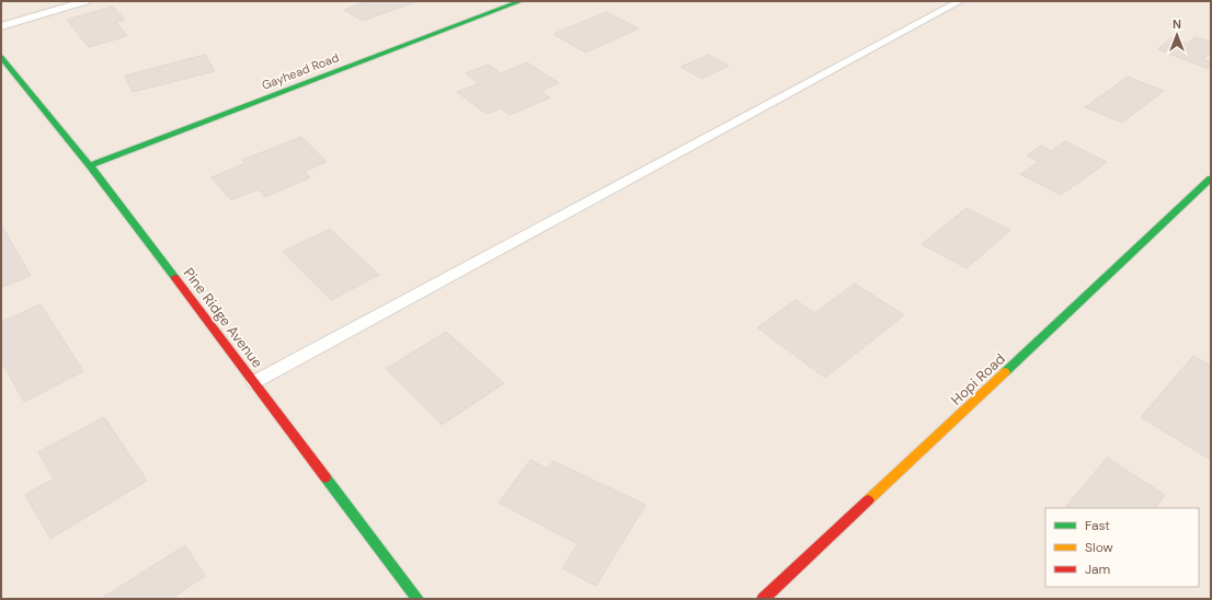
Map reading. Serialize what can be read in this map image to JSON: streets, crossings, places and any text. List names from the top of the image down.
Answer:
{
  "streets": {
    "street": ["Gayhead Road", "Pine Ridge Avenue", "Hopi Road"]
  },
  "crossings": [
    ["Gayhead Road", "Pine Ridge Avenue"]
  ],
  "legend": ["Fast", "Slow", "Jam"],
  "north": "top"
}
